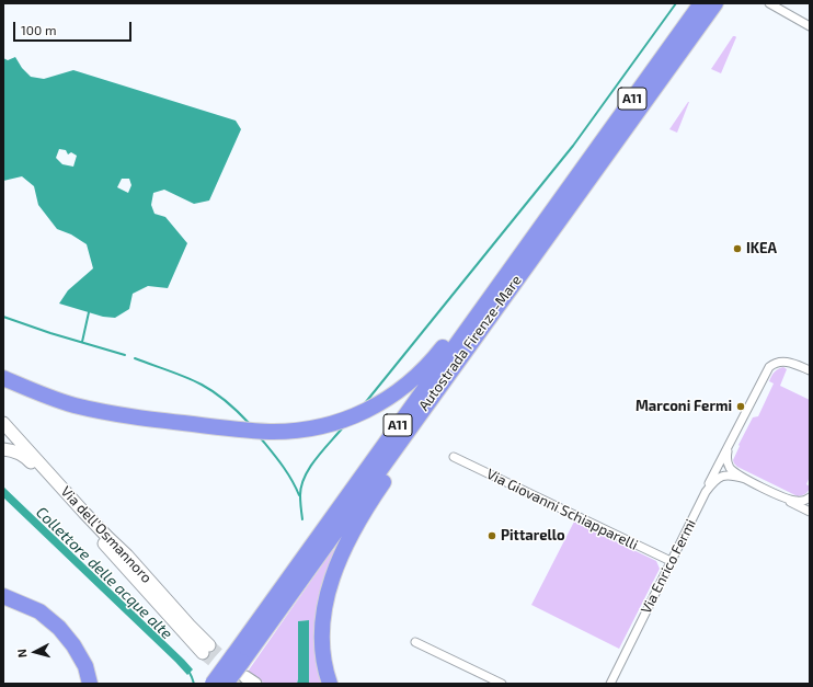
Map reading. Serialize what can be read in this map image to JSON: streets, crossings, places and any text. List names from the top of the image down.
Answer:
{
  "streets": {
    "highway": ["A11", "Autostrada Firenze-Mare"],
    "main road": ["Via dell'Osmannoro"],
    "street": ["Via Giovanni Schiapparelli", "Via Enrico Fermi"]
  },
  "crossings": [
    ["Via Giovanni Schiapparelli", "Via Enrico Fermi"]
  ],
  "water": ["Collettore delle acque alte"],
  "places": ["IKEA", "Marconi Fermi", "Pittarello"],
  "scale_bar": "100 m",
  "north": "left"
}
